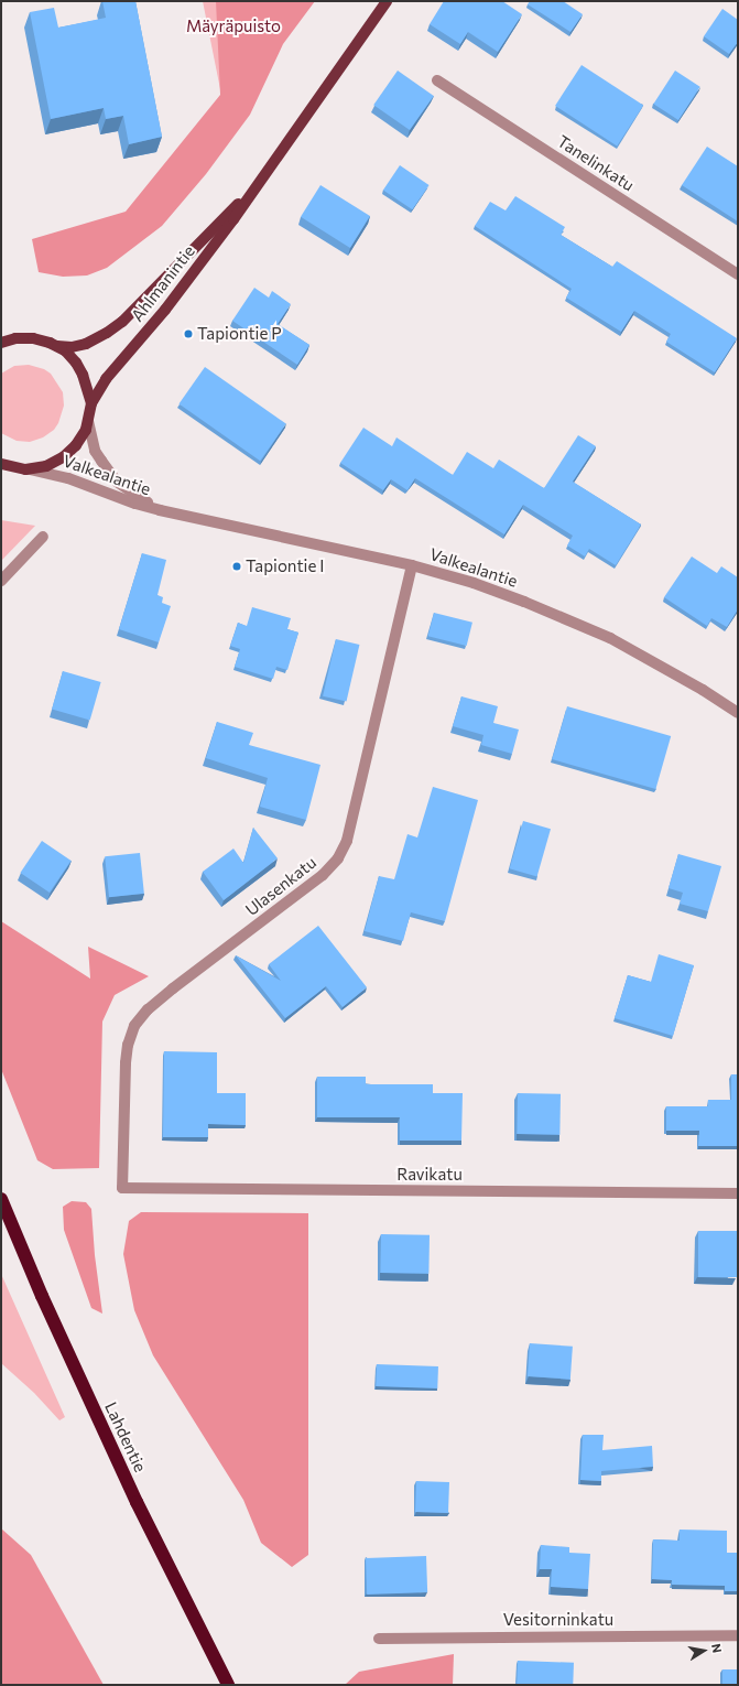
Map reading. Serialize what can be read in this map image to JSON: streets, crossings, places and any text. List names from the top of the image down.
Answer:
{
  "streets": {
    "highway": ["Lahdentie"],
    "main road": ["Ahlmanintie"],
    "street": [
      "Tanelinkatu",
      "Valkealantie",
      "Ulasenkatu",
      "Ravikatu",
      "Vesitorninkatu"
    ]
  },
  "crossings": [
    ["Valkealantie", "Ulasenkatu"],
    ["Ulasenkatu", "Ravikatu"]
  ],
  "parks": ["Mäyräpuisto"],
  "places": ["Tapiontie P", "Tapiontie I"],
  "north": "right"
}
